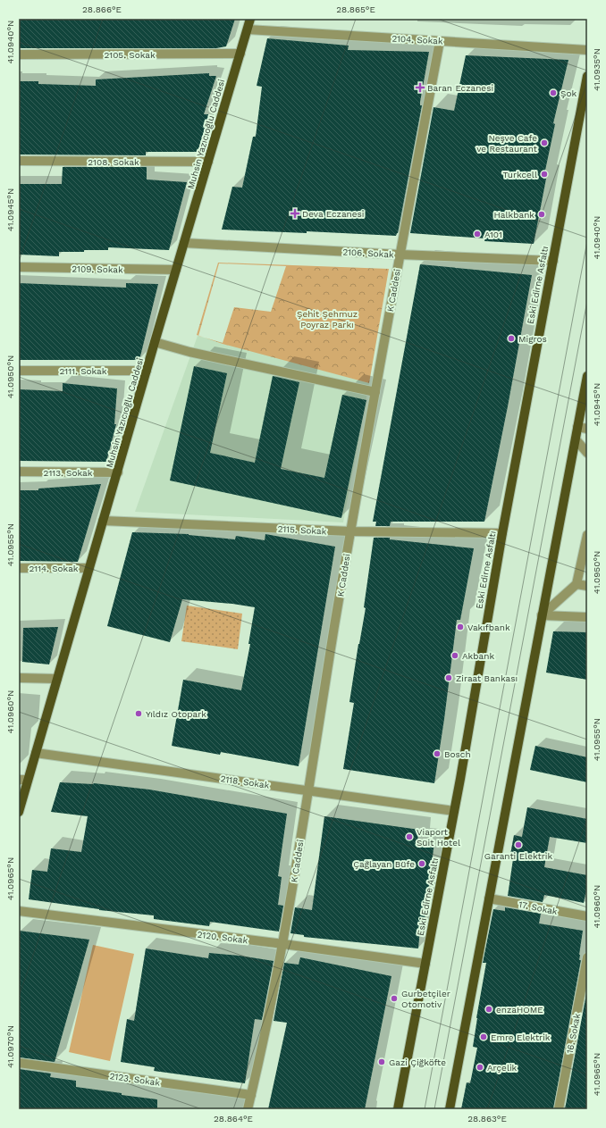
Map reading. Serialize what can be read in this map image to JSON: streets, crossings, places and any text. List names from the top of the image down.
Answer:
{
  "streets": {
    "main road": ["Muhsin Yazıcıoğlu Caddesi", "Eski Edirne Asfaltı"],
    "street": [
      "2104. Sokak",
      "2105. Sokak",
      "2108. Sokak",
      "2106. Sokak",
      "2109. Sokak",
      "K Caddesi",
      "2111. Sokak",
      "2113. Sokak",
      "2115. Sokak",
      "2114. Sokak",
      "2118. Sokak",
      "17. Sokak",
      "2120. Sokak",
      "16. Sokak",
      "2123. Sokak"
    ]
  },
  "crossings": [
    ["2104. Sokak", "Muhsin Yazıcıoğlu Caddesi"],
    ["2104. Sokak", "K Caddesi"],
    ["2105. Sokak", "Muhsin Yazıcıoğlu Caddesi"],
    ["Muhsin Yazıcıoğlu Caddesi", "2108. Sokak"],
    ["Muhsin Yazıcıoğlu Caddesi", "2106. Sokak"],
    ["Muhsin Yazıcıoğlu Caddesi", "2109. Sokak"],
    ["Muhsin Yazıcıoğlu Caddesi", "2111. Sokak"],
    ["Muhsin Yazıcıoğlu Caddesi", "2113. Sokak"],
    ["Muhsin Yazıcıoğlu Caddesi", "2115. Sokak"],
    ["Muhsin Yazıcıoğlu Caddesi", "2114. Sokak"],
    ["Muhsin Yazıcıoğlu Caddesi", "2118. Sokak"],
    ["2106. Sokak", "Eski Edirne Asfaltı"],
    ["2106. Sokak", "K Caddesi"],
    ["Eski Edirne Asfaltı", "2115. Sokak"],
    ["Eski Edirne Asfaltı", "2118. Sokak"],
    ["Eski Edirne Asfaltı", "2120. Sokak"],
    ["K Caddesi", "2115. Sokak"],
    ["K Caddesi", "2118. Sokak"],
    ["K Caddesi", "2120. Sokak"],
    ["K Caddesi", "2123. Sokak"]
  ],
  "parks": ["Şehit Şehmuz Poyraz Parkı"],
  "places": {
    "health": ["Baran Eczanesi", "Deva Eczanesi"],
    "other": [
      "Şok",
      "Neşve Cafe ve Restaurant",
      "Turkcell",
      "Halkbank",
      "A101",
      "Migros",
      "Vakıfbank",
      "Akbank",
      "Ziraat Bankası",
      "Yıldız Otopark",
      "Bosch",
      "Viaport Süit Hotel",
      "Garanti Elektrik",
      "Çağlayan Büfe",
      "Gurbetçiler Otomotiv",
      "enzaHOME",
      "Emre Elektrik",
      "Gazi Çiğköfte",
      "Arçelik"
    ]
  },
  "coordinates": [
    "28.866°E",
    "28.865°E",
    "41.0940°N",
    "41.0935°N",
    "41.0945°N",
    "41.0950°N",
    "41.0955°N",
    "41.0960°N",
    "41.0965°N",
    "41.0970°N",
    "28.864°E",
    "28.863°E"
  ]
}
